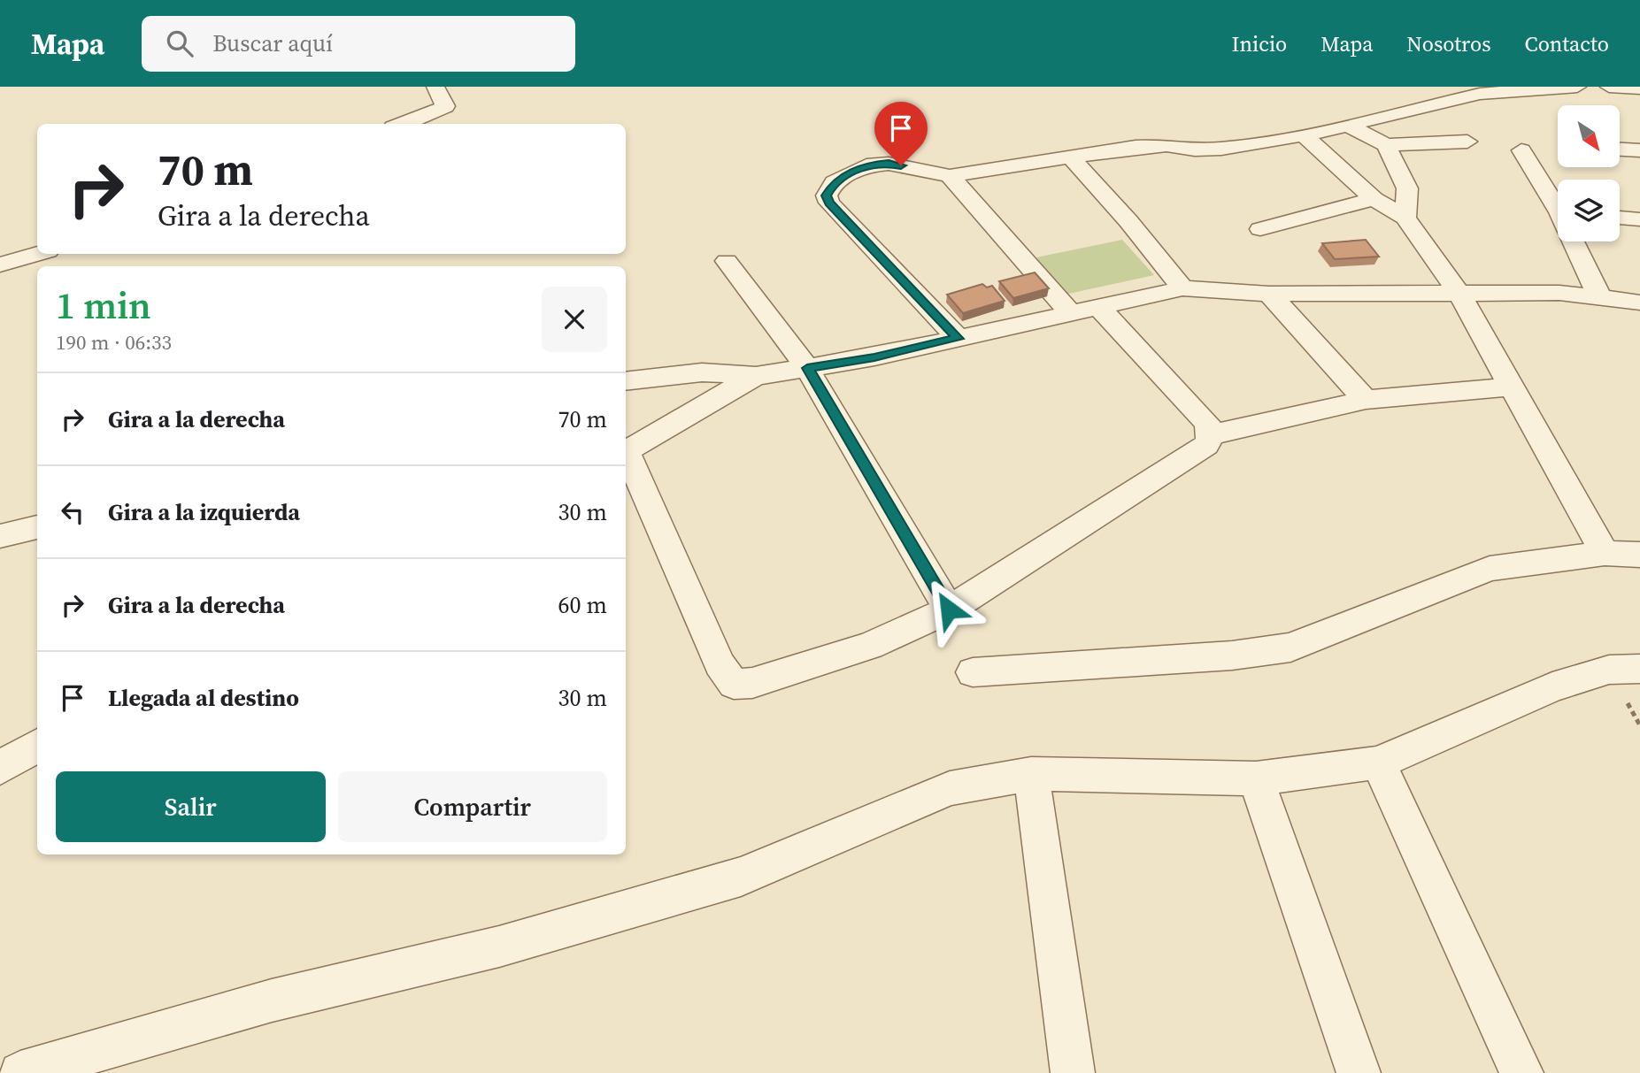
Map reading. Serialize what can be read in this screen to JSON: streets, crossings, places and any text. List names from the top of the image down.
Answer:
{
  "north": "bottom right",
  "page": {
    "header": "Mapa",
    "search": "Buscar aquí",
    "nav": [
      "Inicio",
      "Mapa",
      "Nosotros",
      "Contacto"
    ],
    "turn": ["70 m", "Gira a la derecha"],
    "heading": ["1 min", "190 m · 06:33"],
    "list": [
      {
        "name": "Gira a la derecha",
        "value": "70 m"
      },
      {
        "name": "Gira a la izquierda",
        "value": "30 m"
      },
      {
        "name": "Gira a la derecha",
        "value": "60 m"
      },
      {
        "name": "Llegada al destino",
        "value": "30 m"
      }
    ],
    "buttons": ["Salir", "Compartir"]
  }
}
